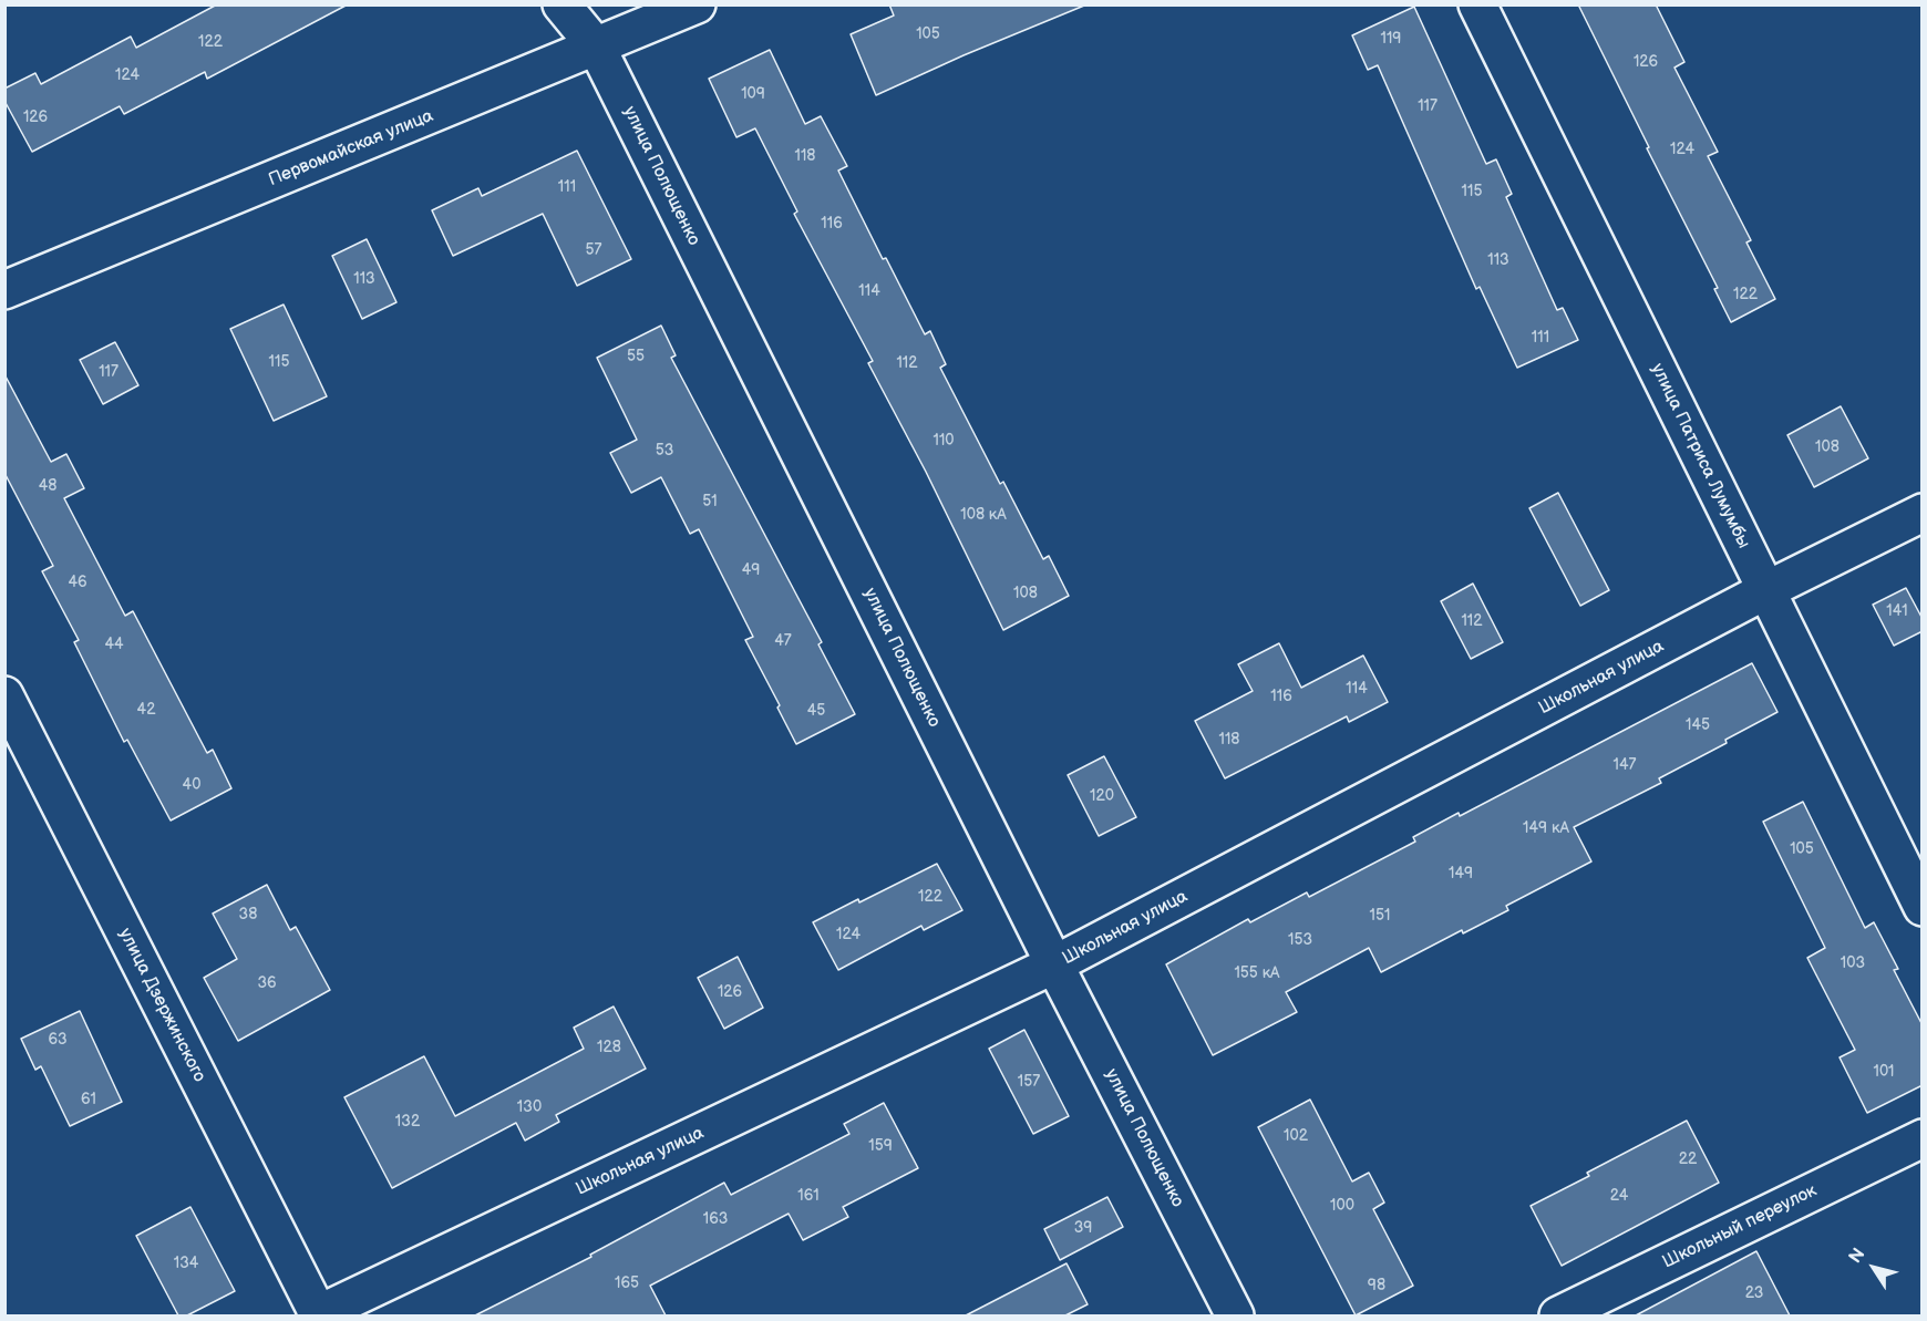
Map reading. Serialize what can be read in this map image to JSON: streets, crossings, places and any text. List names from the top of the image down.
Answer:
{
  "streets": {
    "street": [
      "Первомайская улица",
      "улица Полющенко",
      "улица Патриса Лумумбы",
      "Школьная улица",
      "улица Дзержинского",
      "Школьный переулок"
    ]
  },
  "crossings": [
    ["Первомайская улица", "улица Полющенко"],
    ["улица Полющенко", "Школьная улица"],
    ["улица Патриса Лумумбы", "Школьная улица"],
    ["Школьная улица", "улица Дзержинского"]
  ],
  "house_numbers": [
    "105",
    "119",
    "122",
    "126",
    "124",
    "109",
    "117",
    "126",
    "124",
    "118",
    "111",
    "115",
    "116",
    "57",
    "113",
    "113",
    "114",
    "122",
    "111",
    "55",
    "115",
    "112",
    "117",
    "110",
    "108",
    "53",
    "48",
    "51",
    "108 кА",
    "49",
    "46",
    "108",
    "141",
    "112",
    "47",
    "44",
    "114",
    "116",
    "42",
    "45",
    "145",
    "118",
    "147",
    "40",
    "120",
    "149 кА",
    "105",
    "149",
    "122",
    "38",
    "151",
    "124",
    "153",
    "103",
    "155 кА",
    "36",
    "126",
    "63",
    "128",
    "101",
    "157",
    "61",
    "130",
    "132",
    "102",
    "159",
    "22",
    "161",
    "24",
    "100",
    "163",
    "39",
    "134",
    "165",
    "98",
    "23"
  ],
  "north": "top left"
}
